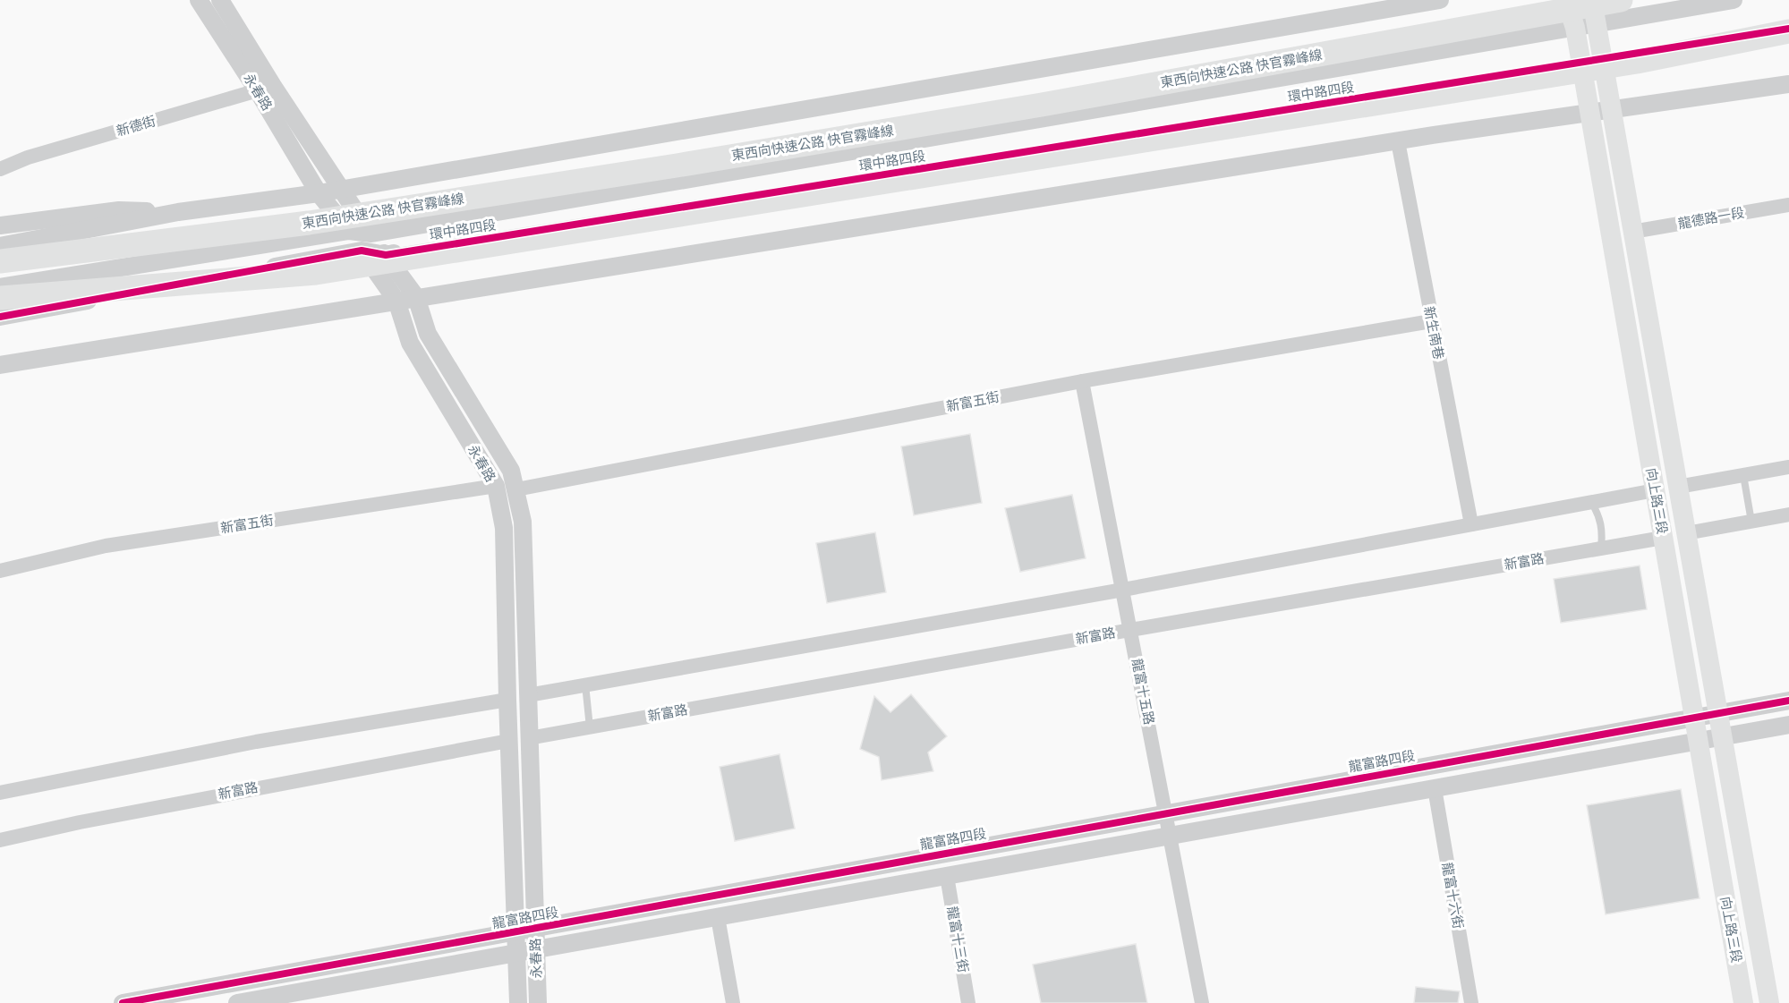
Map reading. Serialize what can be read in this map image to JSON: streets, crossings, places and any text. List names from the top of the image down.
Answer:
{
  "streets": {
    "highway": ["東西向快速公路 快官霧峰線"],
    "main road": ["向上路三段"],
    "street": [
      "永春路",
      "環中路四段",
      "新德街",
      "龍德路一段",
      "新生南巷",
      "新富五街",
      "新富路",
      "龍富十五路",
      "龍富路四段",
      "龍富十六街",
      "龍富十三街"
    ]
  },
  "crossings": [
    ["永春路", "環中路四段"],
    ["永春路", "新德街"],
    ["永春路", "新富五街"],
    ["永春路", "新富路"],
    ["永春路", "龍富路四段"],
    ["環中路四段", "向上路三段"],
    ["龍德路一段", "向上路三段"],
    ["新生南巷", "新富五街"],
    ["新富五街", "龍富十五路"],
    ["向上路三段", "新富路"],
    ["向上路三段", "龍富路四段"],
    ["新富路", "龍富十五路"],
    ["龍富十五路", "龍富路四段"]
  ]
}
